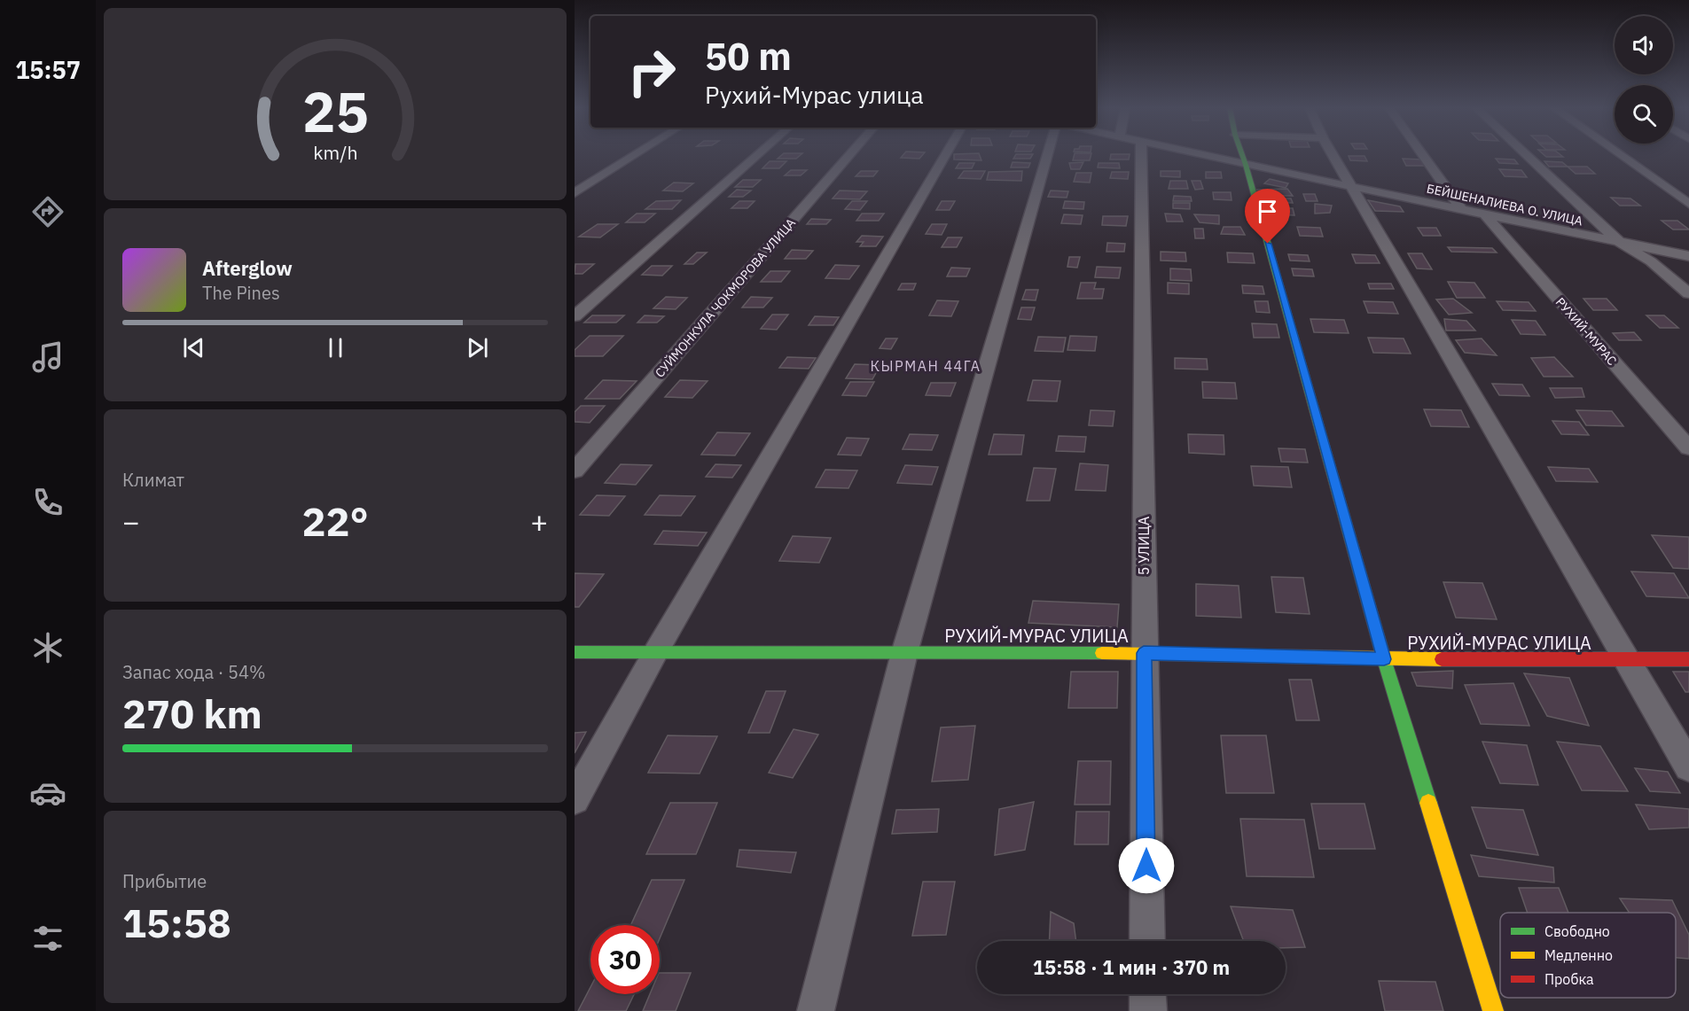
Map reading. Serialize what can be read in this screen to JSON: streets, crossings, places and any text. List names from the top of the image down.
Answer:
{
  "streets": {
    "street": [
      "БЕЙШЕНАЛИЕВА О. УЛИЦА",
      "СУЙМОНКУЛА ЧОКМОРОВА УЛИЦА",
      "РУХИЙ-МУРАС",
      "5 УЛИЦА",
      "РУХИЙ-МУРАС УЛИЦА"
    ]
  },
  "crossings": [
    ["БЕЙШЕНАЛИЕВА О. УЛИЦА", "РУХИЙ-МУРАС"],
    ["5 УЛИЦА", "РУХИЙ-МУРАС УЛИЦА"]
  ],
  "districts": ["КЫРМАН 44ГА"],
  "legend": ["Свободно", "Медленно", "Пробка"],
  "page": {
    "tabs": "15:57",
    "turn": ["50 m", "Рухий-Мурас улица"],
    "song": ["Afterglow", "The Pines"],
    "tile": [
      "Климат",
      ["Запас хода · 54%", "270 km"],
      ["Прибытие", "15:58"]
    ],
    "heat": ["−", "22°", "+"],
    "limit": "30",
    "trip": "15:58 · 1 мин · 370 m",
    "gauge": ["25", "km/h"]
  }
}
